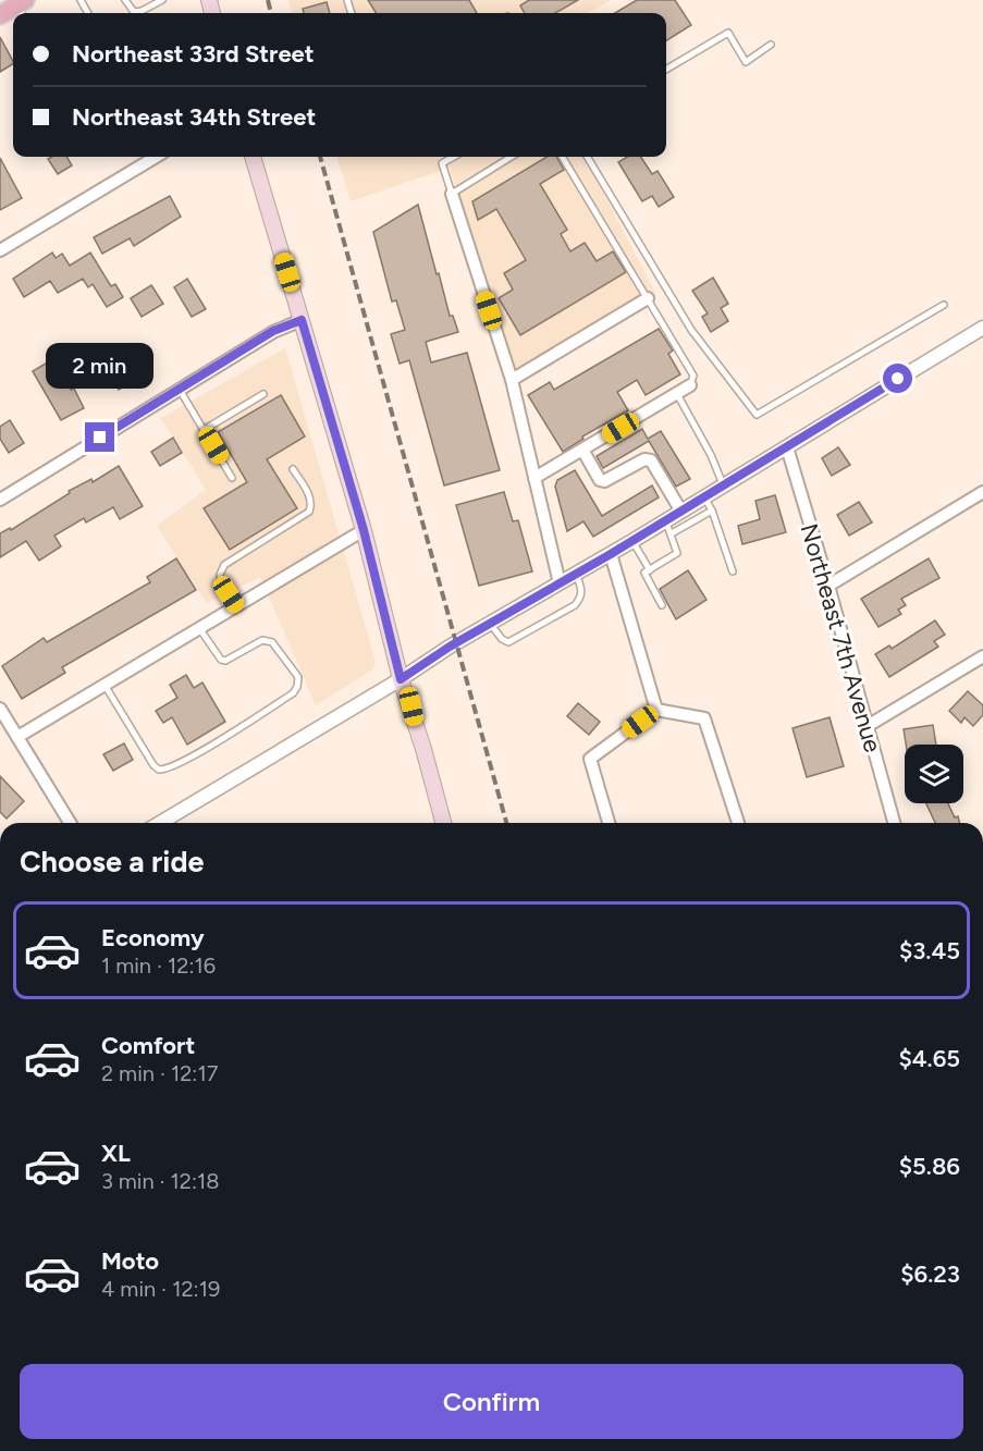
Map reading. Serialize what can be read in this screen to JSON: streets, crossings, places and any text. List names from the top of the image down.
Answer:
{
  "streets": {
    "street": ["Northeast 7th Avenue"]
  },
  "page": {
    "banner": ["Northeast 33rd Street", "Northeast 34th Street"],
    "bubble": "2 min",
    "heading": "Choose a ride",
    "list": [
      {
        "name": "Economy",
        "note": "1 min · 12:16",
        "value": "$3.45"
      },
      {
        "name": "Comfort",
        "note": "2 min · 12:17",
        "value": "$4.65"
      },
      {
        "name": "XL",
        "note": "3 min · 12:18",
        "value": "$5.86"
      },
      {
        "name": "Moto",
        "note": "4 min · 12:19",
        "value": "$6.23"
      }
    ],
    "buttons": "Confirm"
  }
}
